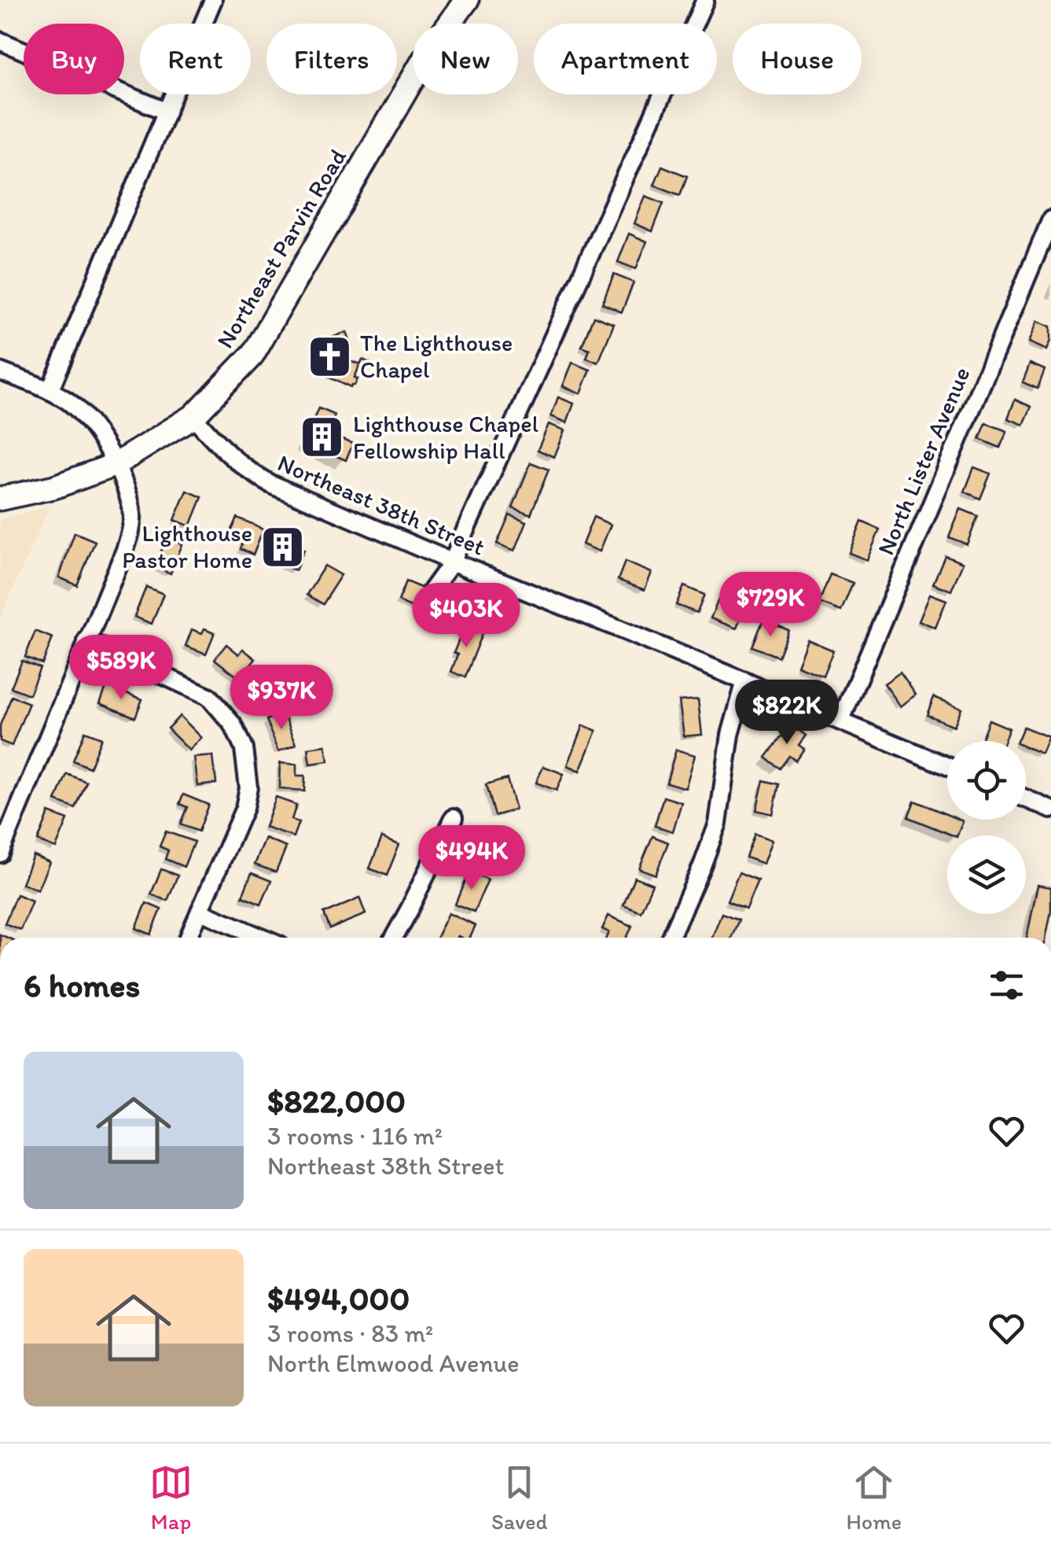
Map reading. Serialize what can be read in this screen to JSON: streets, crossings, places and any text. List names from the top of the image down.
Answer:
{
  "streets": {
    "main road": ["Northeast Parvin Road"],
    "street": ["North Lister Avenue", "Northeast 38th Street"]
  },
  "crossings": [
    ["Northeast Parvin Road", "Northeast 38th Street"],
    ["North Lister Avenue", "Northeast 38th Street"]
  ],
  "places": {
    "church": ["The Lighthouse Chapel"],
    "building": ["Lighthouse Chapel Fellowship Hall", "Lighthouse Pastor Home"]
  },
  "page": {
    "chip": [
      "Buy",
      "Rent",
      "Filters",
      "New",
      "Apartment",
      "House"
    ],
    "price": [
      "$729K",
      "$403K",
      "$589K",
      "$937K",
      "$822K",
      "$494K"
    ],
    "heading": "6 homes",
    "list": [
      {
        "name": "$822,000",
        "note": "3 rooms · 116 m² · Northeast 38th Street"
      },
      {
        "name": "$494,000",
        "note": "3 rooms · 83 m² · North Elmwood Avenue"
      }
    ],
    "tabs": ["Map", "Saved", "Home"]
  }
}
